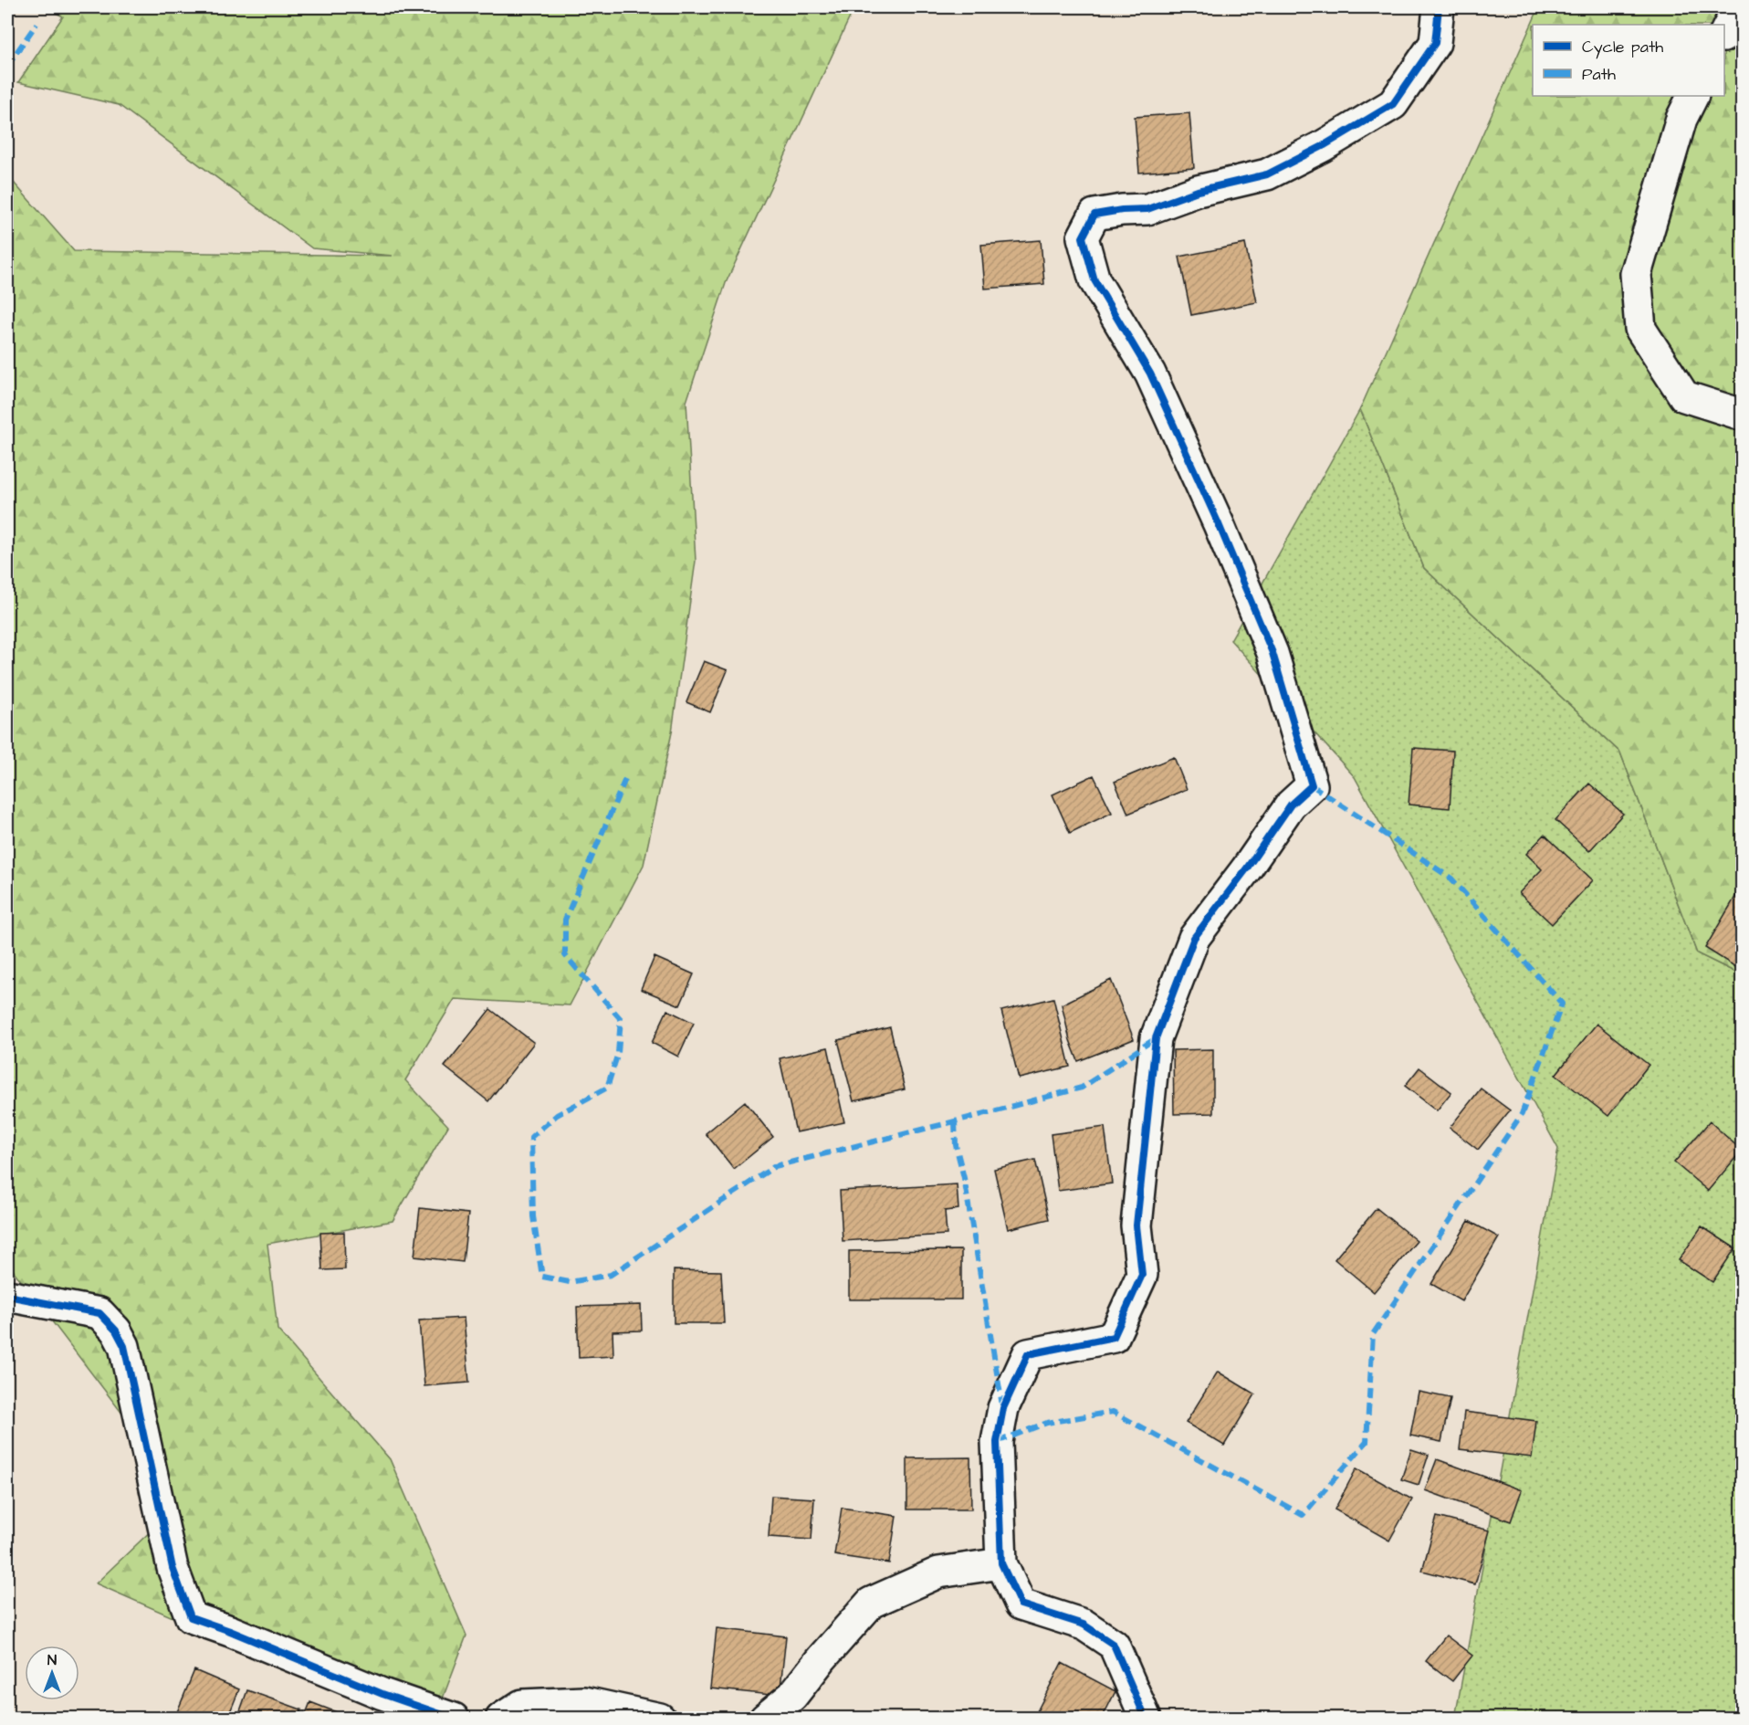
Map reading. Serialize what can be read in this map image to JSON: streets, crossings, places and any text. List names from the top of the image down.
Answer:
{
  "legend": ["Cycle path", "Path"],
  "north": "top"
}
